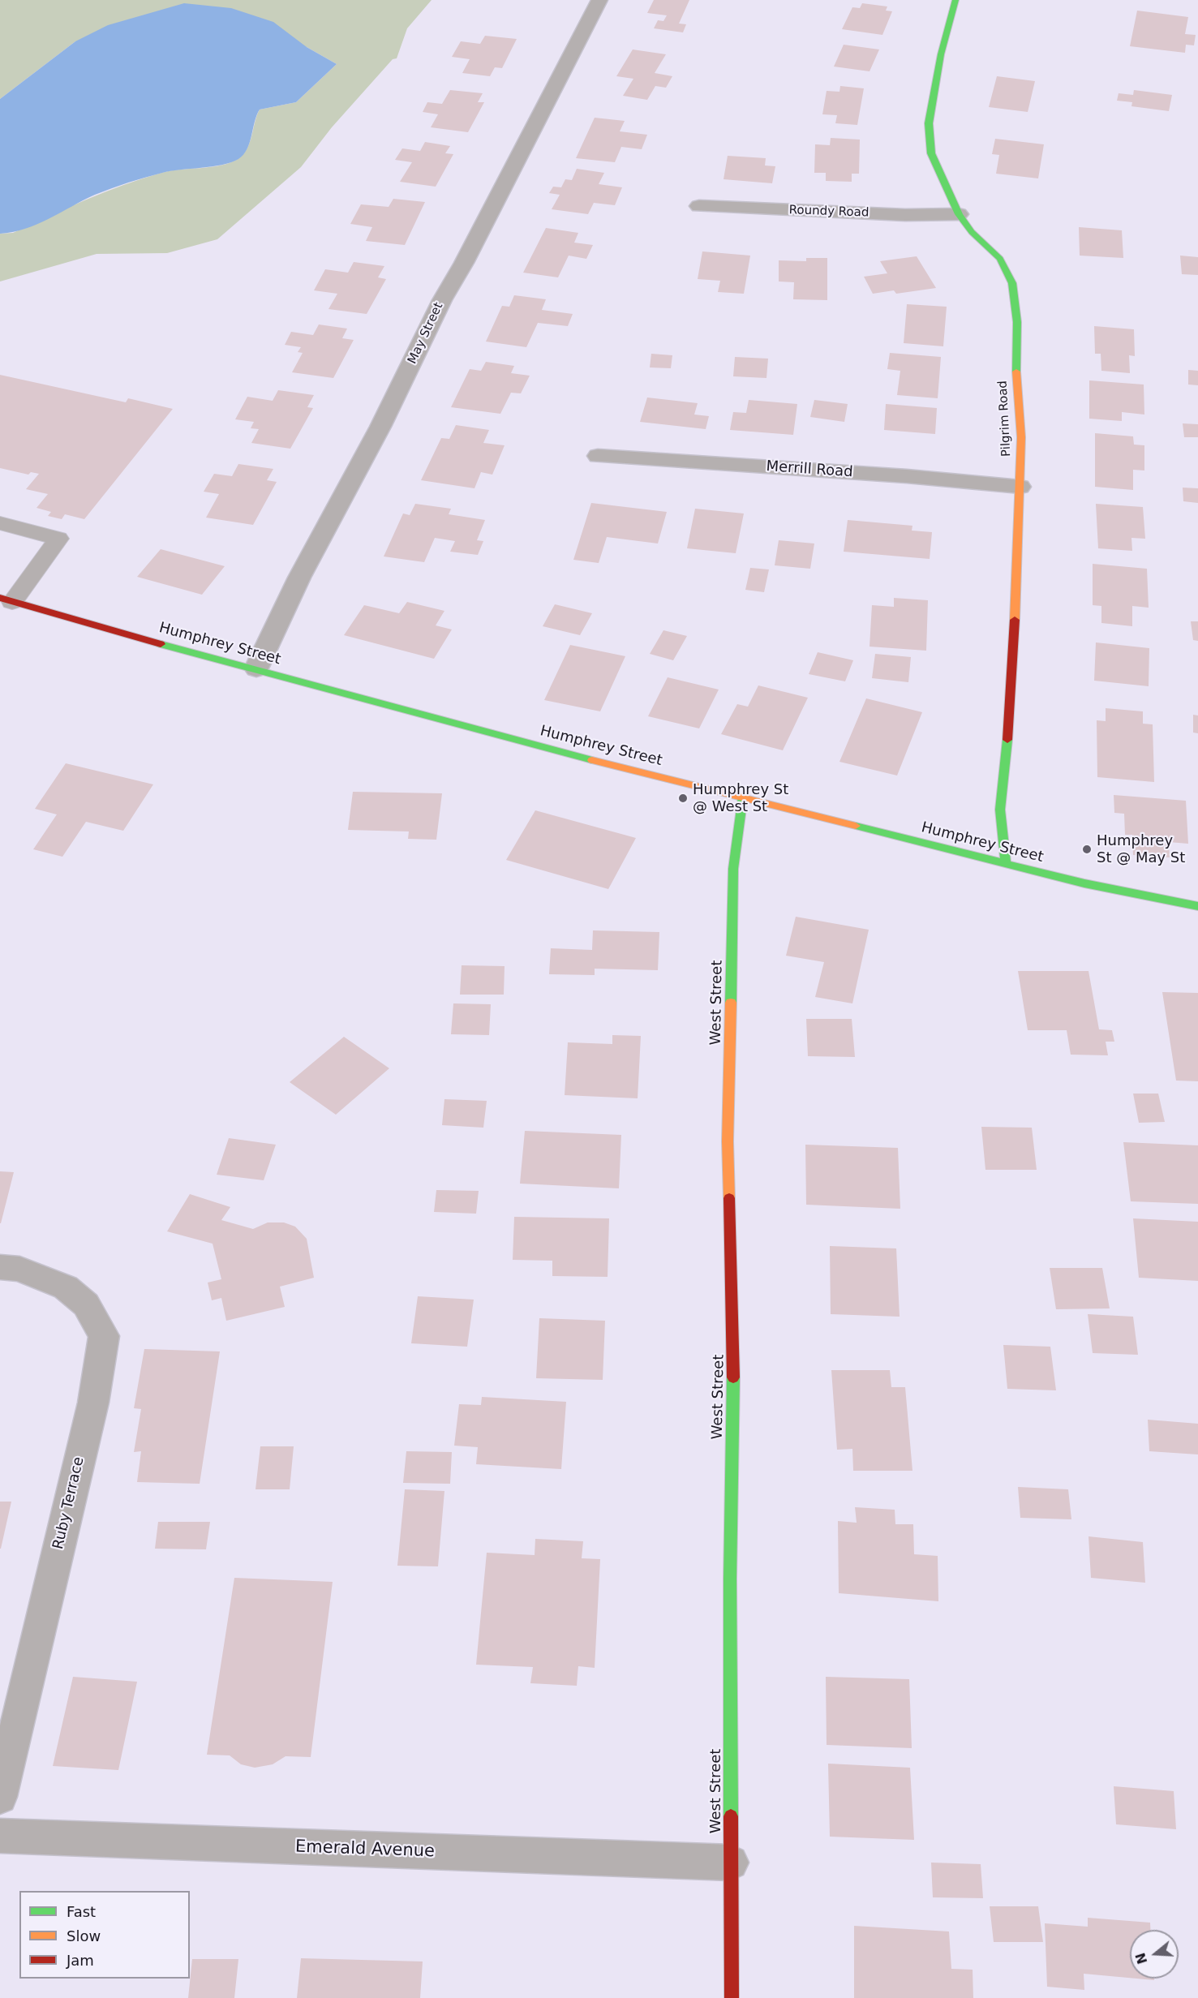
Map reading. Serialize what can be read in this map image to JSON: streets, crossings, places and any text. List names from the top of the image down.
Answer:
{
  "streets": {
    "street": [
      "Roundy Road",
      "May Street",
      "Pilgrim Road",
      "Merrill Road",
      "Humphrey Street",
      "West Street",
      "Ruby Terrace",
      "Emerald Avenue"
    ]
  },
  "crossings": [
    ["Roundy Road", "Pilgrim Road"],
    ["May Street", "Humphrey Street"],
    ["Pilgrim Road", "Merrill Road"],
    ["Pilgrim Road", "Humphrey Street"],
    ["Humphrey Street", "West Street"],
    ["West Street", "Emerald Avenue"]
  ],
  "places": ["Humphrey St @ West St", "Humphrey St @ May St"],
  "legend": ["Fast", "Slow", "Jam"],
  "north": "left"
}
